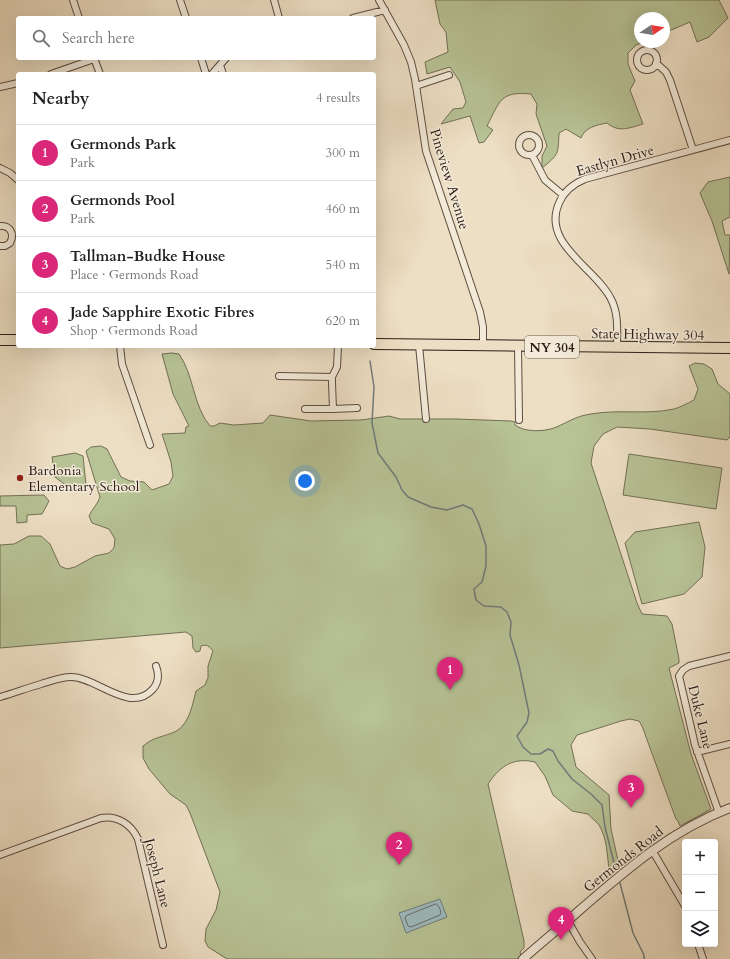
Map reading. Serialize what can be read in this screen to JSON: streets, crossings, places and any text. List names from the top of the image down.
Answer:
{
  "streets": {
    "main road": ["State Highway 304", "NY 304"],
    "street": [
      "Eastlyn Drive",
      "Pineview Avenue",
      "Duke Lane",
      "Germonds Road",
      "Joseph Lane"
    ]
  },
  "crossings": [
    ["Eastlyn Drive", "State Highway 304"],
    ["Pineview Avenue", "State Highway 304"],
    ["Duke Lane", "Germonds Road"]
  ],
  "places": ["Bardonia Elementary School"],
  "north": "right",
  "page": {
    "search": "Search here",
    "heading": ["Nearby", "4 results"],
    "list": [
      {
        "mark": "1",
        "name": "Germonds Park",
        "note": "Park",
        "value": "300 m"
      },
      {
        "mark": "2",
        "name": "Germonds Pool",
        "note": "Park",
        "value": "460 m"
      },
      {
        "mark": "3",
        "name": "Tallman-Budke House",
        "note": "Place · Germonds Road",
        "value": "540 m"
      },
      {
        "mark": "4",
        "name": "Jade Sapphire Exotic Fibres",
        "note": "Shop · Germonds Road",
        "value": "620 m"
      }
    ],
    "pins": [
      "1",
      "3",
      "2",
      "4"
    ],
    "map_buttons": ["+", "−"]
  }
}
